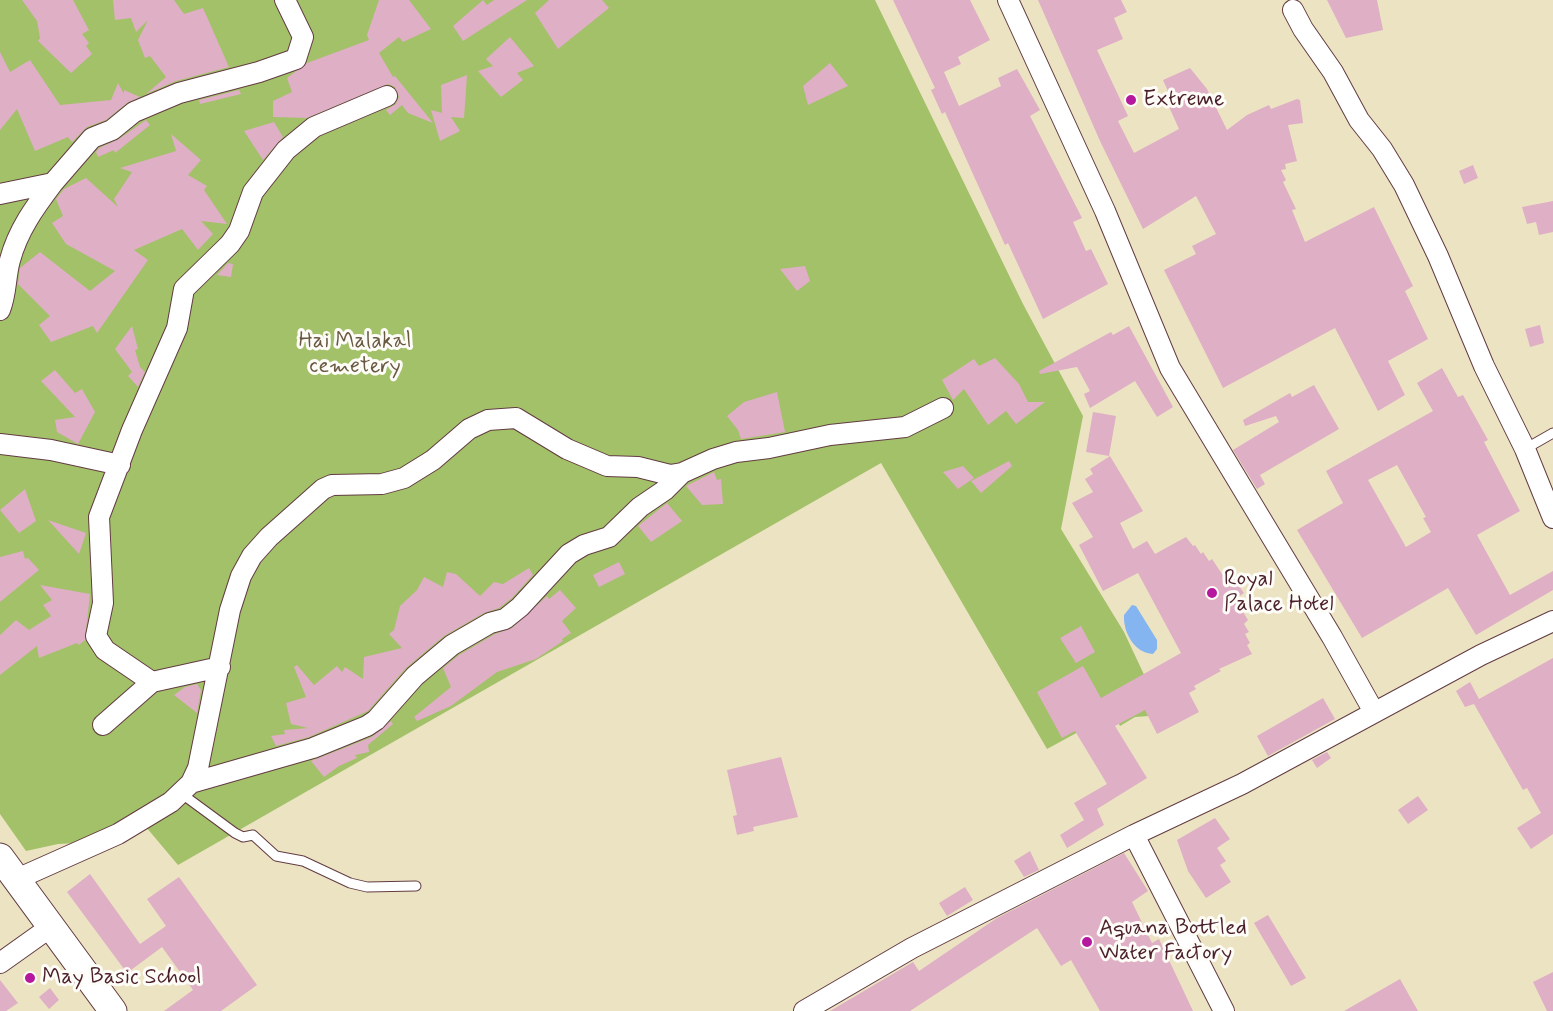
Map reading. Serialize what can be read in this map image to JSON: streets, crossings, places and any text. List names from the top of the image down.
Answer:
{
  "parks": ["Hai Malakal cemetery"],
  "places": [
    "Extreme",
    "Royal Palace Hotel",
    "Aquana Bottled Water Factory",
    "May Basic School"
  ]
}
